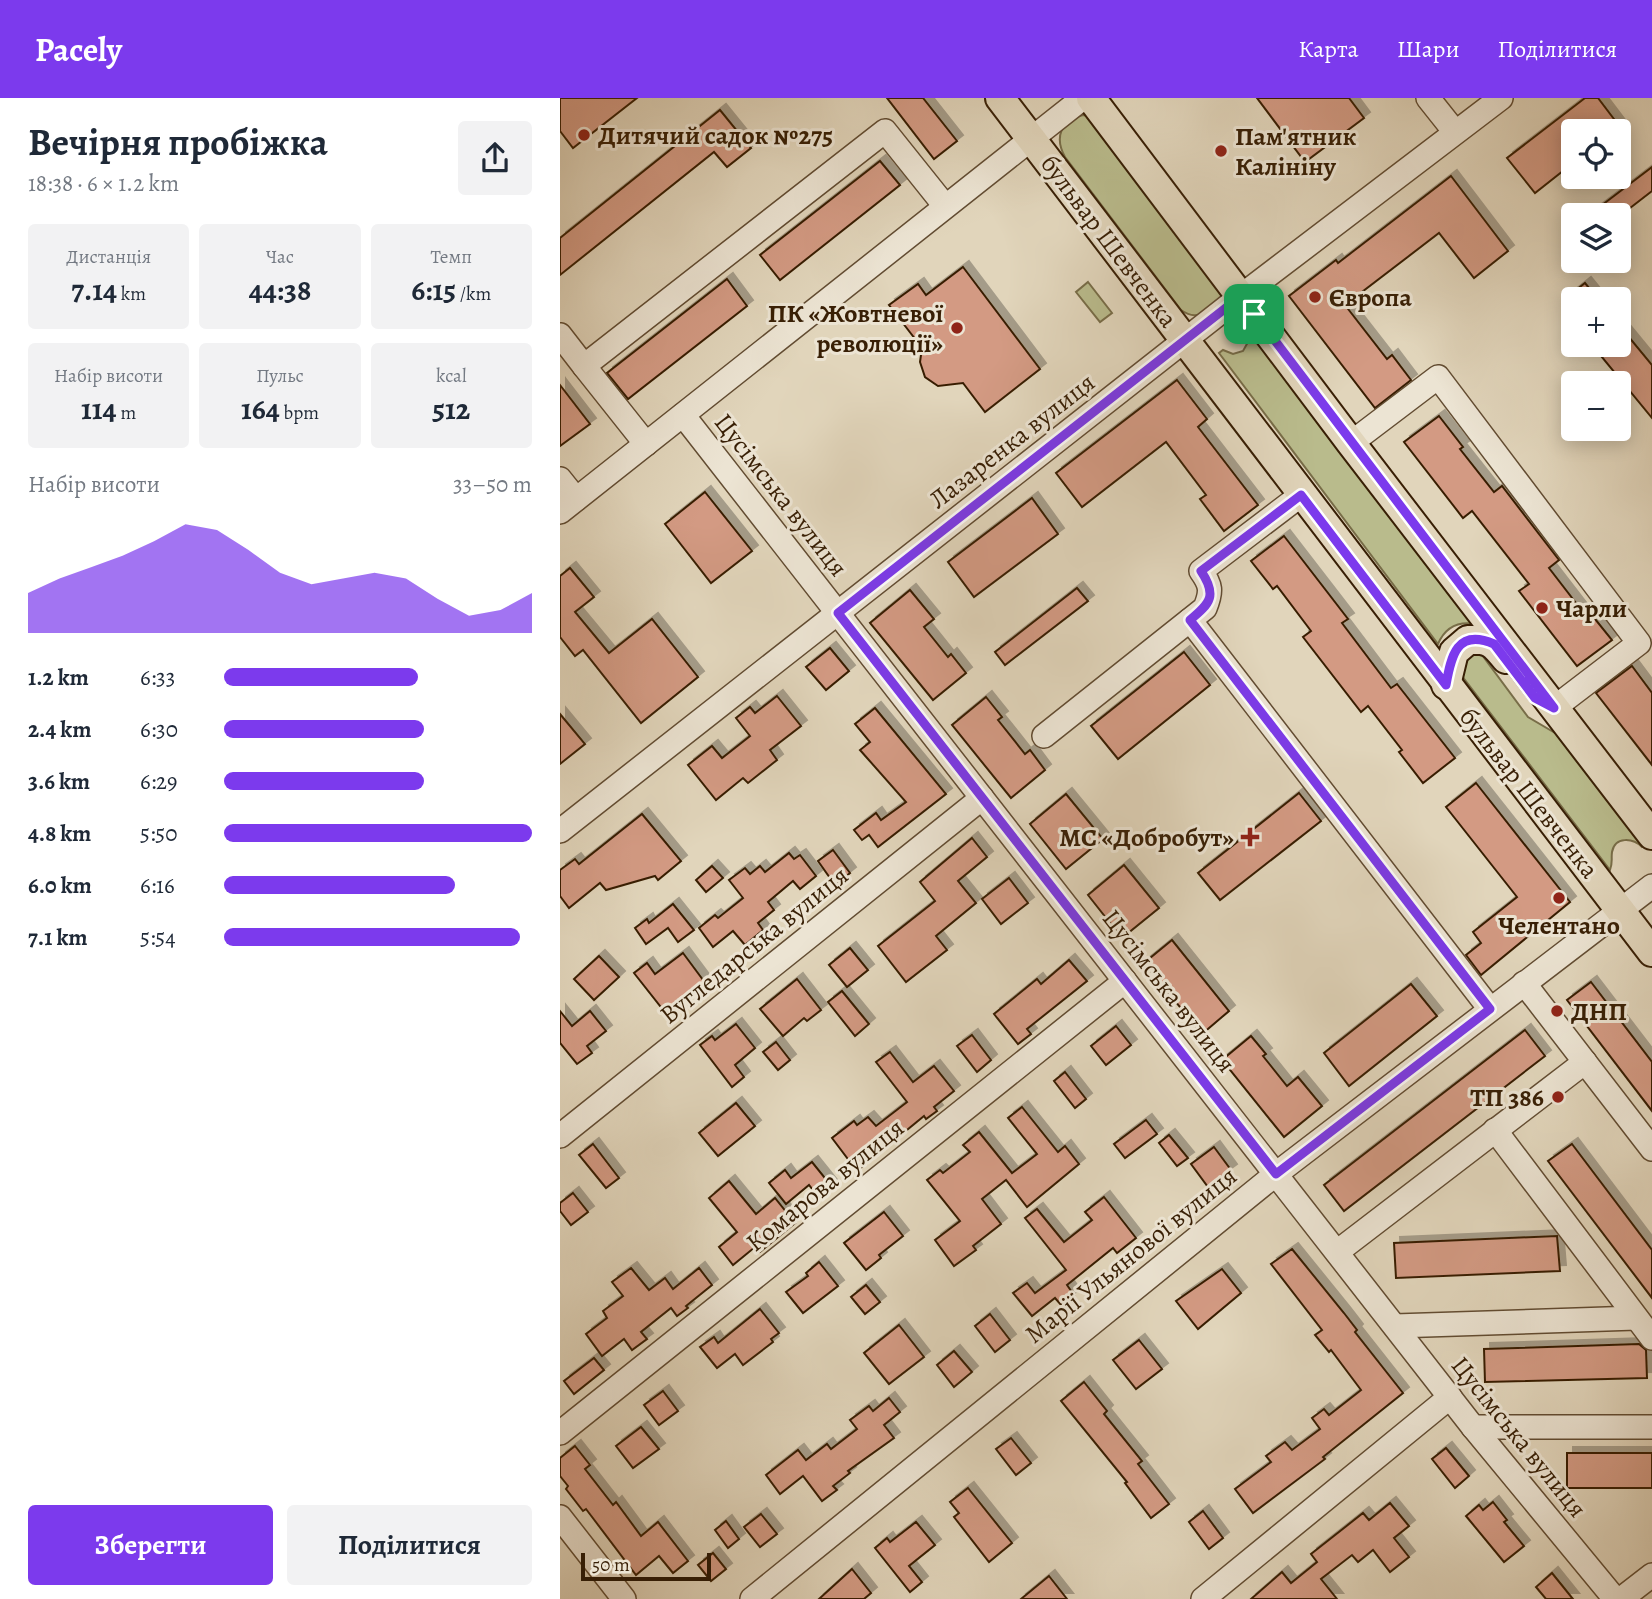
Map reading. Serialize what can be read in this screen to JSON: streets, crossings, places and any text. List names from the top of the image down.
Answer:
{
  "streets": {
    "main road": ["бульвар Шевченка"],
    "street": [
      "Лазаренка вулиця",
      "Цусімська вулиця",
      "Вугледарська вулиця",
      "Комарова вулиця",
      "Марії Ульянової вулиця"
    ]
  },
  "crossings": [
    ["бульвар Шевченка", "Лазаренка вулиця"],
    ["бульвар Шевченка", "Марії Ульянової вулиця"],
    ["Лазаренка вулиця", "Цусімська вулиця"],
    ["Цусімська вулиця", "Вугледарська вулиця"],
    ["Цусімська вулиця", "Комарова вулиця"],
    ["Цусімська вулиця", "Марії Ульянової вулиця"]
  ],
  "places": {
    "other": [
      "Дитячий садок №275",
      "Пам'ятник Калініну",
      "Європа",
      "ПК «Жовтневої революції»",
      "Чарли",
      "Челентано",
      "ДНП",
      "ТП 386"
    ],
    "health": ["МС «Добробут»"]
  },
  "scale_bar": "50 m",
  "page": {
    "header": "Pacely",
    "nav": ["Карта", "Шари", "Поділитися"],
    "heading": ["Вечірня пробіжка", "18:38 · 6 × 1.2 km"],
    "map_buttons": ["+", "−"],
    "stats": [
      ["Дистанція", "7.14 km"],
      ["Час", "44:38"],
      ["Темп", "6:15 /km"],
      ["Набір висоти", "114 m"],
      ["Пульс", "164 bpm"],
      ["kcal", "512"]
    ],
    "chart": ["Набір висоти", "33–50 m"],
    "list": [
      {
        "name": "1.2 km",
        "note": "6:33"
      },
      {
        "name": "2.4 km",
        "note": "6:30"
      },
      {
        "name": "3.6 km",
        "note": "6:29"
      },
      {
        "name": "4.8 km",
        "note": "5:50"
      },
      {
        "name": "6.0 km",
        "note": "6:16"
      },
      {
        "name": "7.1 km",
        "note": "5:54"
      }
    ],
    "buttons": ["Зберегти", "Поділитися"],
    "scale": "50 m"
  }
}
